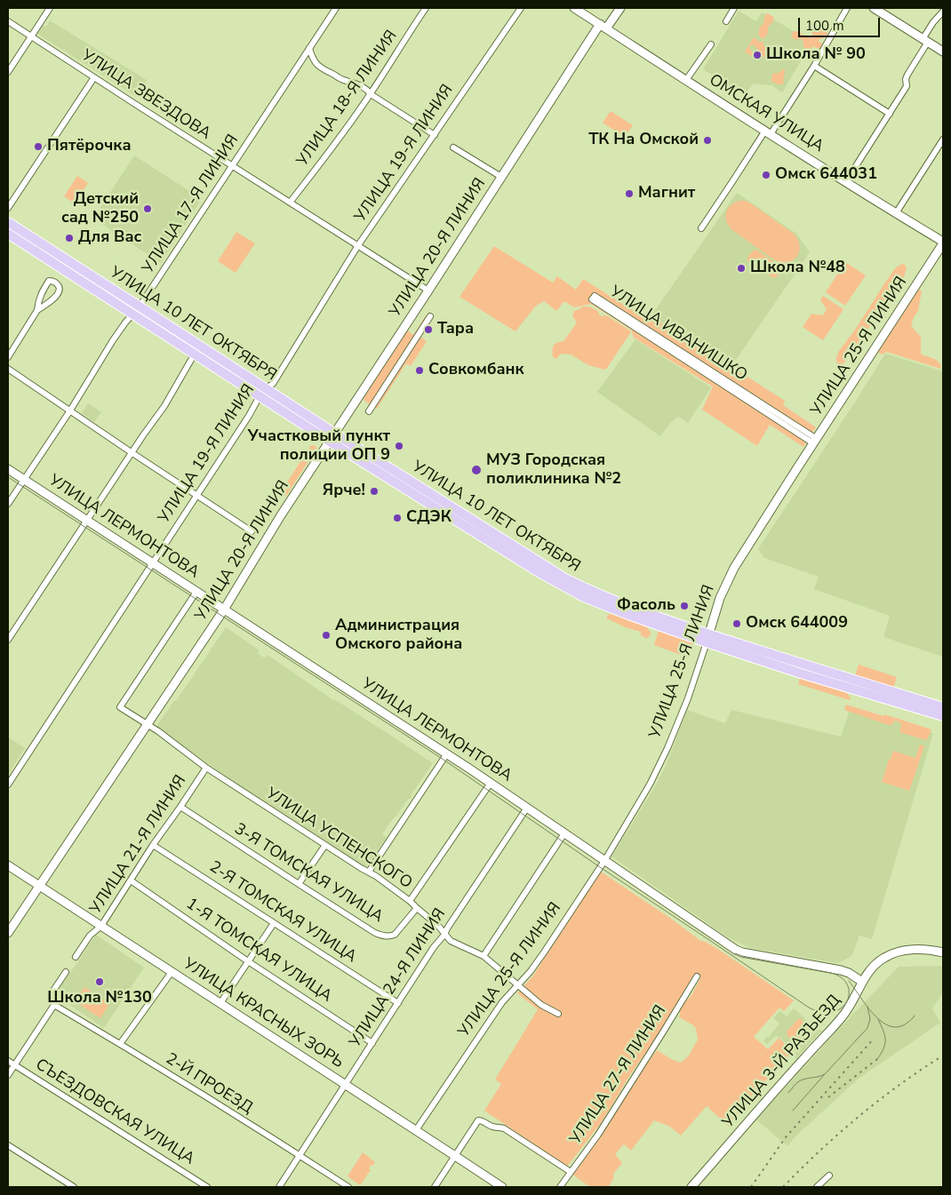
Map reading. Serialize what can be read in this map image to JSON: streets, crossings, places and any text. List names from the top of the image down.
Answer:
{
  "streets": {
    "main road": [
      "ОМСКАЯ УЛИЦА",
      "УЛИЦА 20-Я ЛИНИЯ",
      "УЛИЦА 10 ЛЕТ ОКТЯБРЯ",
      "УЛИЦА 25-Я ЛИНИЯ",
      "УЛИЦА ЛЕРМОНТОВА",
      "УЛИЦА КРАСНЫХ ЗОРЬ",
      "УЛИЦА 3-Й РАЗЪЕЗД"
    ],
    "street": [
      "УЛИЦА ЗВЕЗДОВА",
      "УЛИЦА 18-Я ЛИНИЯ",
      "УЛИЦА 19-Я ЛИНИЯ",
      "УЛИЦА 17-Я ЛИНИЯ",
      "УЛИЦА ИВАНИШКО",
      "УЛИЦА УСПЕНСКОГО",
      "УЛИЦА 21-Я ЛИНИЯ",
      "3-Я ТОМСКАЯ УЛИЦА",
      "2-Я ТОМСКАЯ УЛИЦА",
      "1-Я ТОМСКАЯ УЛИЦА",
      "УЛИЦА 24-Я ЛИНИЯ",
      "УЛИЦА 27-Я ЛИНИЯ",
      "2-Й ПРОЕЗД",
      "СЪЕЗДОВСКАЯ УЛИЦА"
    ]
  },
  "crossings": [
    ["УЛИЦА ЗВЕЗДОВА", "УЛИЦА 18-Я ЛИНИЯ"],
    ["УЛИЦА ЗВЕЗДОВА", "УЛИЦА 19-Я ЛИНИЯ"],
    ["УЛИЦА ЗВЕЗДОВА", "УЛИЦА 17-Я ЛИНИЯ"],
    ["УЛИЦА ЗВЕЗДОВА", "УЛИЦА 20-Я ЛИНИЯ"],
    ["ОМСКАЯ УЛИЦА", "УЛИЦА 20-Я ЛИНИЯ"],
    ["ОМСКАЯ УЛИЦА", "УЛИЦА 25-Я ЛИНИЯ"],
    ["УЛИЦА 19-Я ЛИНИЯ", "УЛИЦА 10 ЛЕТ ОКТЯБРЯ"],
    ["УЛИЦА 19-Я ЛИНИЯ", "УЛИЦА ЛЕРМОНТОВА"],
    ["УЛИЦА 17-Я ЛИНИЯ", "УЛИЦА 10 ЛЕТ ОКТЯБРЯ"],
    ["УЛИЦА 17-Я ЛИНИЯ", "УЛИЦА ЛЕРМОНТОВА"],
    ["УЛИЦА 20-Я ЛИНИЯ", "УЛИЦА 10 ЛЕТ ОКТЯБРЯ"],
    ["УЛИЦА 20-Я ЛИНИЯ", "УЛИЦА ЛЕРМОНТОВА"],
    ["УЛИЦА 20-Я ЛИНИЯ", "УЛИЦА УСПЕНСКОГО"],
    ["УЛИЦА 20-Я ЛИНИЯ", "УЛИЦА КРАСНЫХ ЗОРЬ"],
    ["УЛИЦА 10 ЛЕТ ОКТЯБРЯ", "УЛИЦА 25-Я ЛИНИЯ"],
    ["УЛИЦА ИВАНИШКО", "УЛИЦА 25-Я ЛИНИЯ"],
    ["УЛИЦА 25-Я ЛИНИЯ", "УЛИЦА ЛЕРМОНТОВА"],
    ["УЛИЦА 25-Я ЛИНИЯ", "УЛИЦА УСПЕНСКОГО"],
    ["УЛИЦА 25-Я ЛИНИЯ", "УЛИЦА КРАСНЫХ ЗОРЬ"],
    ["УЛИЦА ЛЕРМОНТОВА", "УЛИЦА УСПЕНСКОГО"],
    ["УЛИЦА ЛЕРМОНТОВА", "УЛИЦА 24-Я ЛИНИЯ"],
    ["УЛИЦА ЛЕРМОНТОВА", "УЛИЦА 3-Й РАЗЪЕЗД"],
    ["УЛИЦА УСПЕНСКОГО", "УЛИЦА 21-Я ЛИНИЯ"],
    ["УЛИЦА УСПЕНСКОГО", "3-Я ТОМСКАЯ УЛИЦА"],
    ["УЛИЦА УСПЕНСКОГО", "УЛИЦА 24-Я ЛИНИЯ"],
    ["УЛИЦА 21-Я ЛИНИЯ", "3-Я ТОМСКАЯ УЛИЦА"],
    ["УЛИЦА 21-Я ЛИНИЯ", "2-Я ТОМСКАЯ УЛИЦА"],
    ["УЛИЦА 21-Я ЛИНИЯ", "1-Я ТОМСКАЯ УЛИЦА"],
    ["УЛИЦА 21-Я ЛИНИЯ", "УЛИЦА КРАСНЫХ ЗОРЬ"],
    ["2-Я ТОМСКАЯ УЛИЦА", "УЛИЦА 24-Я ЛИНИЯ"],
    ["1-Я ТОМСКАЯ УЛИЦА", "УЛИЦА 24-Я ЛИНИЯ"],
    ["УЛИЦА 24-Я ЛИНИЯ", "УЛИЦА КРАСНЫХ ЗОРЬ"],
    ["УЛИЦА 24-Я ЛИНИЯ", "2-Й ПРОЕЗД"]
  ],
  "places": [
    "Школа № 90",
    "ТК На Омской",
    "Пятёрочка",
    "Омск 644031",
    "Магнит",
    "Детский сад №250",
    "Для Вас",
    "Школа №48",
    "Тара",
    "Совкомбанк",
    "Участковый пункт полиции ОП 9",
    "МУЗ Городская поликлиника №2",
    "Ярче!",
    "СДЭК",
    "Фасоль",
    "Омск 644009",
    "Администрация Омского района",
    "Школа №130"
  ],
  "scale_bar": "100 m"
}
